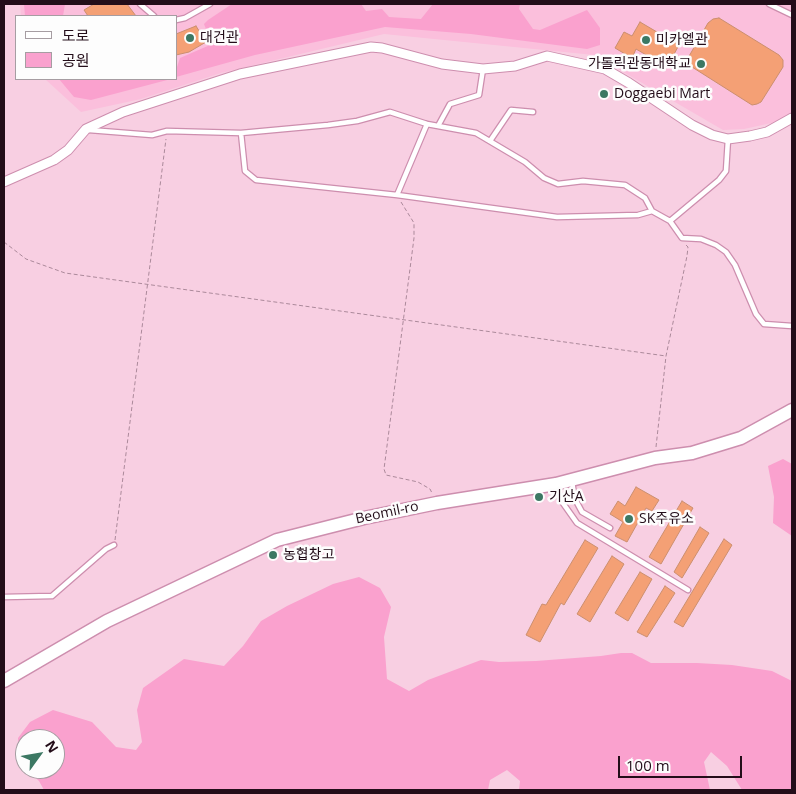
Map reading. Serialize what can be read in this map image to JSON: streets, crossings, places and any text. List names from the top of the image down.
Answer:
{
  "streets": {
    "street": ["Beomil-ro"]
  },
  "places": [
    "대건관",
    "미카엘관",
    "가톨릭관동대학교",
    "Doggaebi Mart",
    "기산A",
    "SK주유소",
    "농협창고"
  ],
  "legend": ["도로", "공원"],
  "scale_bar": "100 m",
  "north": "top right"
}
